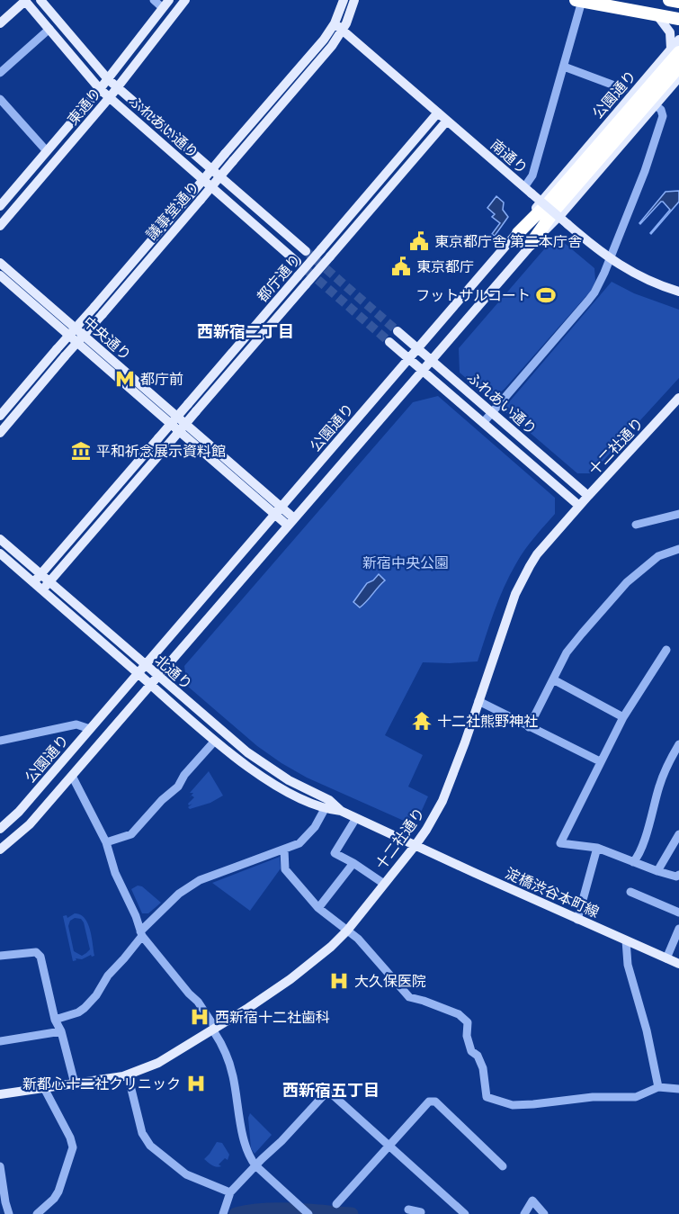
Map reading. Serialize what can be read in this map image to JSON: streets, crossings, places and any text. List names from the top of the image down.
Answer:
{
  "streets": {
    "main road": [
      "公園通り",
      "東通り",
      "ふれあい通り",
      "南通り",
      "議事堂通り",
      "都庁通り",
      "中央通り",
      "十二社通り",
      "北通り",
      "淀橋渋谷本町線"
    ]
  },
  "crossings": [
    ["公園通り", "ふれあい通り"],
    ["公園通り", "中央通り"],
    ["公園通り", "北通り"],
    ["東通り", "ふれあい通り"],
    ["ふれあい通り", "十二社通り"],
    ["南通り", "議事堂通り"],
    ["南通り", "都庁通り"],
    ["都庁通り", "北通り"],
    ["十二社通り", "北通り"],
    ["十二社通り", "淀橋渋谷本町線"],
    ["北通り", "淀橋渋谷本町線"]
  ],
  "districts": ["西新宿二丁目", "西新宿五丁目"],
  "parks": ["新宿中央公園"],
  "places": {
    "public building": ["東京都庁舎 第二本庁舎", "東京都庁"],
    "sports": ["フットサルコート"],
    "metro station": ["都庁前"],
    "museum": ["平和祈念展示資料館"],
    "temple": ["十二社熊野神社"],
    "hospital": ["大久保医院", "西新宿十二社歯科", "新都心十二社クリニック"]
  }
}
